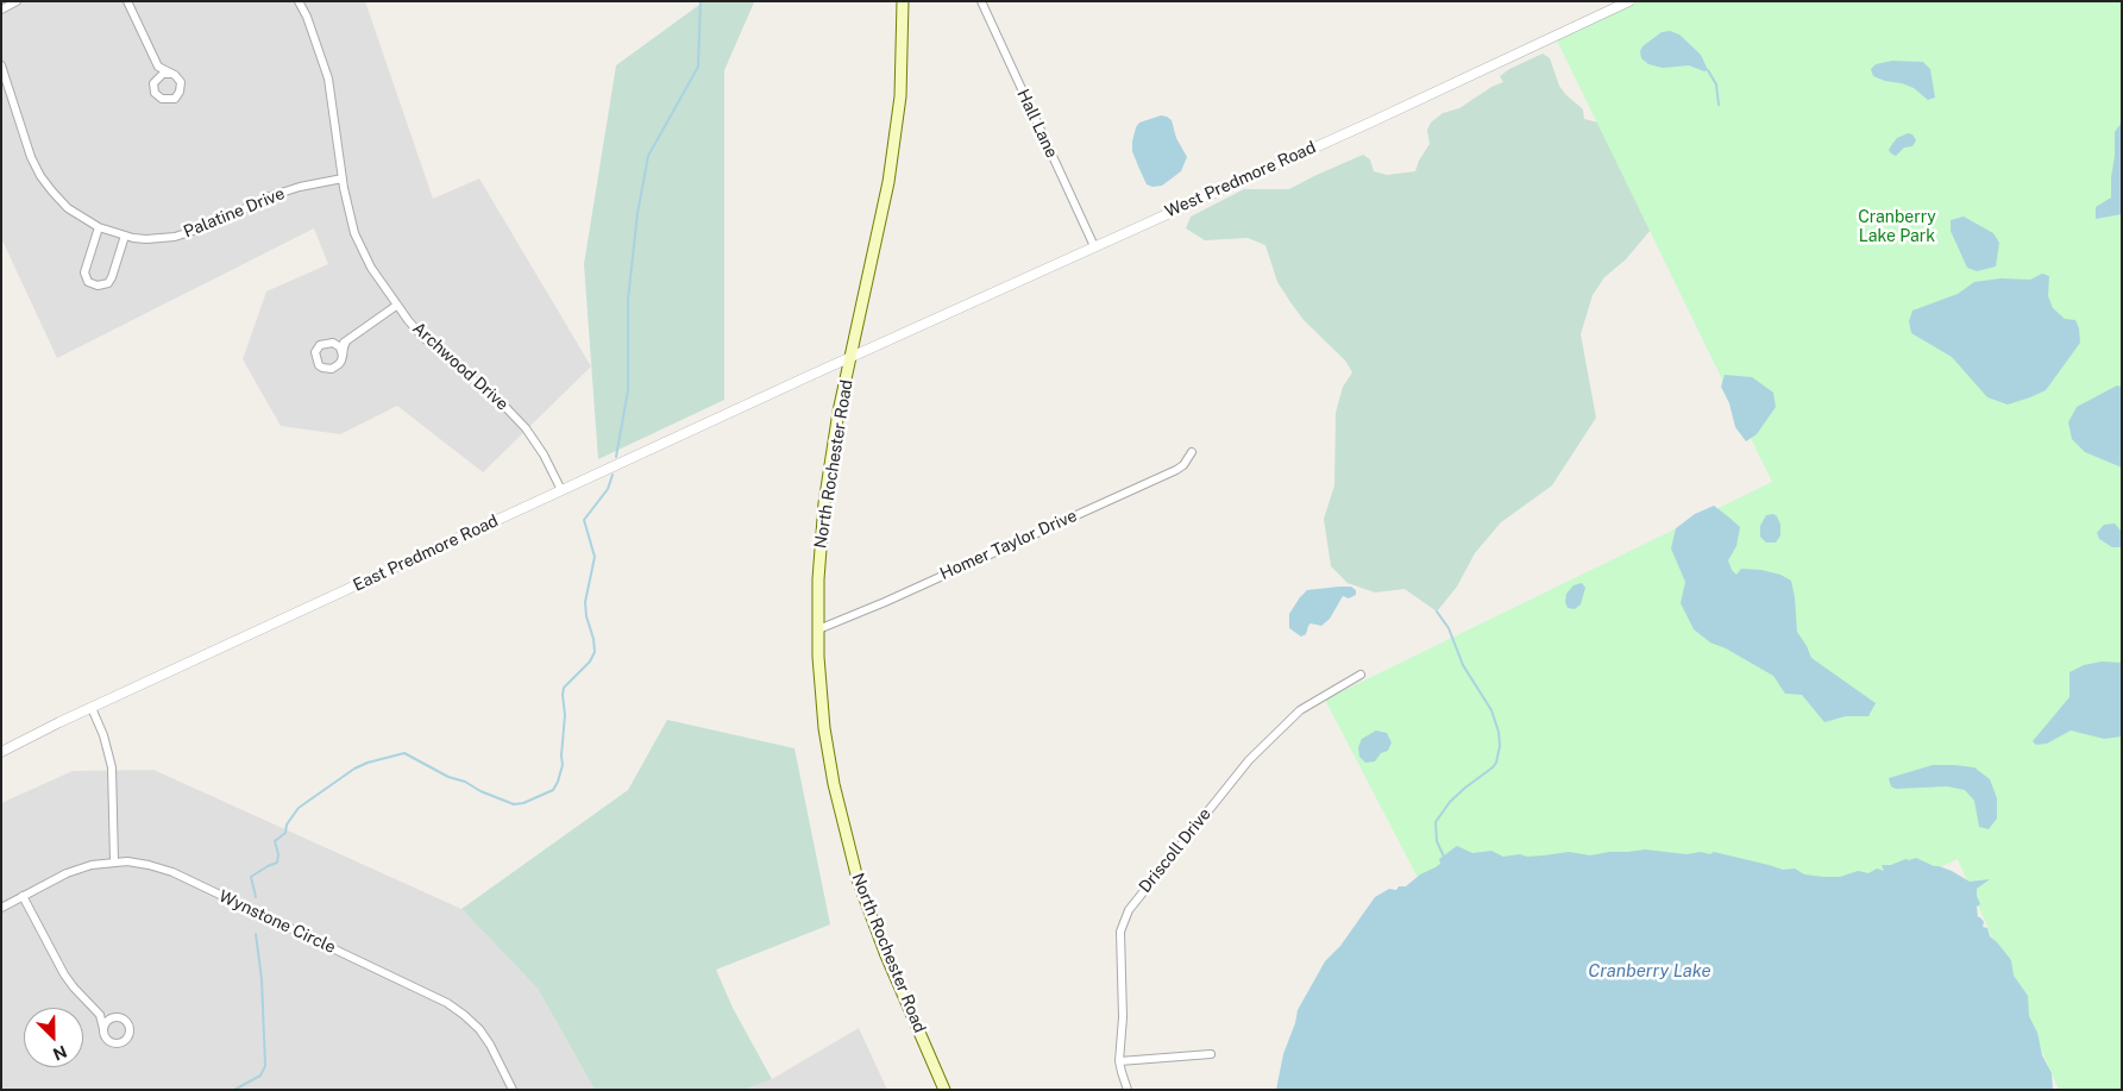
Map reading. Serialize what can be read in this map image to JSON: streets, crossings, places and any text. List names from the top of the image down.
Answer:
{
  "streets": {
    "main road": ["North Rochester Road"],
    "street": [
      "Hall Lane",
      "West Predmore Road",
      "Palatine Drive",
      "Archwood Drive",
      "Homer Taylor Drive",
      "East Predmore Road",
      "Driscoll Drive",
      "Wynstone Circle"
    ]
  },
  "crossings": [
    ["Hall Lane", "West Predmore Road"],
    ["West Predmore Road", "North Rochester Road"],
    ["West Predmore Road", "East Predmore Road"],
    ["Palatine Drive", "Archwood Drive"],
    ["Archwood Drive", "East Predmore Road"],
    ["North Rochester Road", "Homer Taylor Drive"],
    ["North Rochester Road", "East Predmore Road"]
  ],
  "water": ["Cranberry Lake"],
  "parks": ["Cranberry Lake Park"],
  "north": "bottom right"
}
